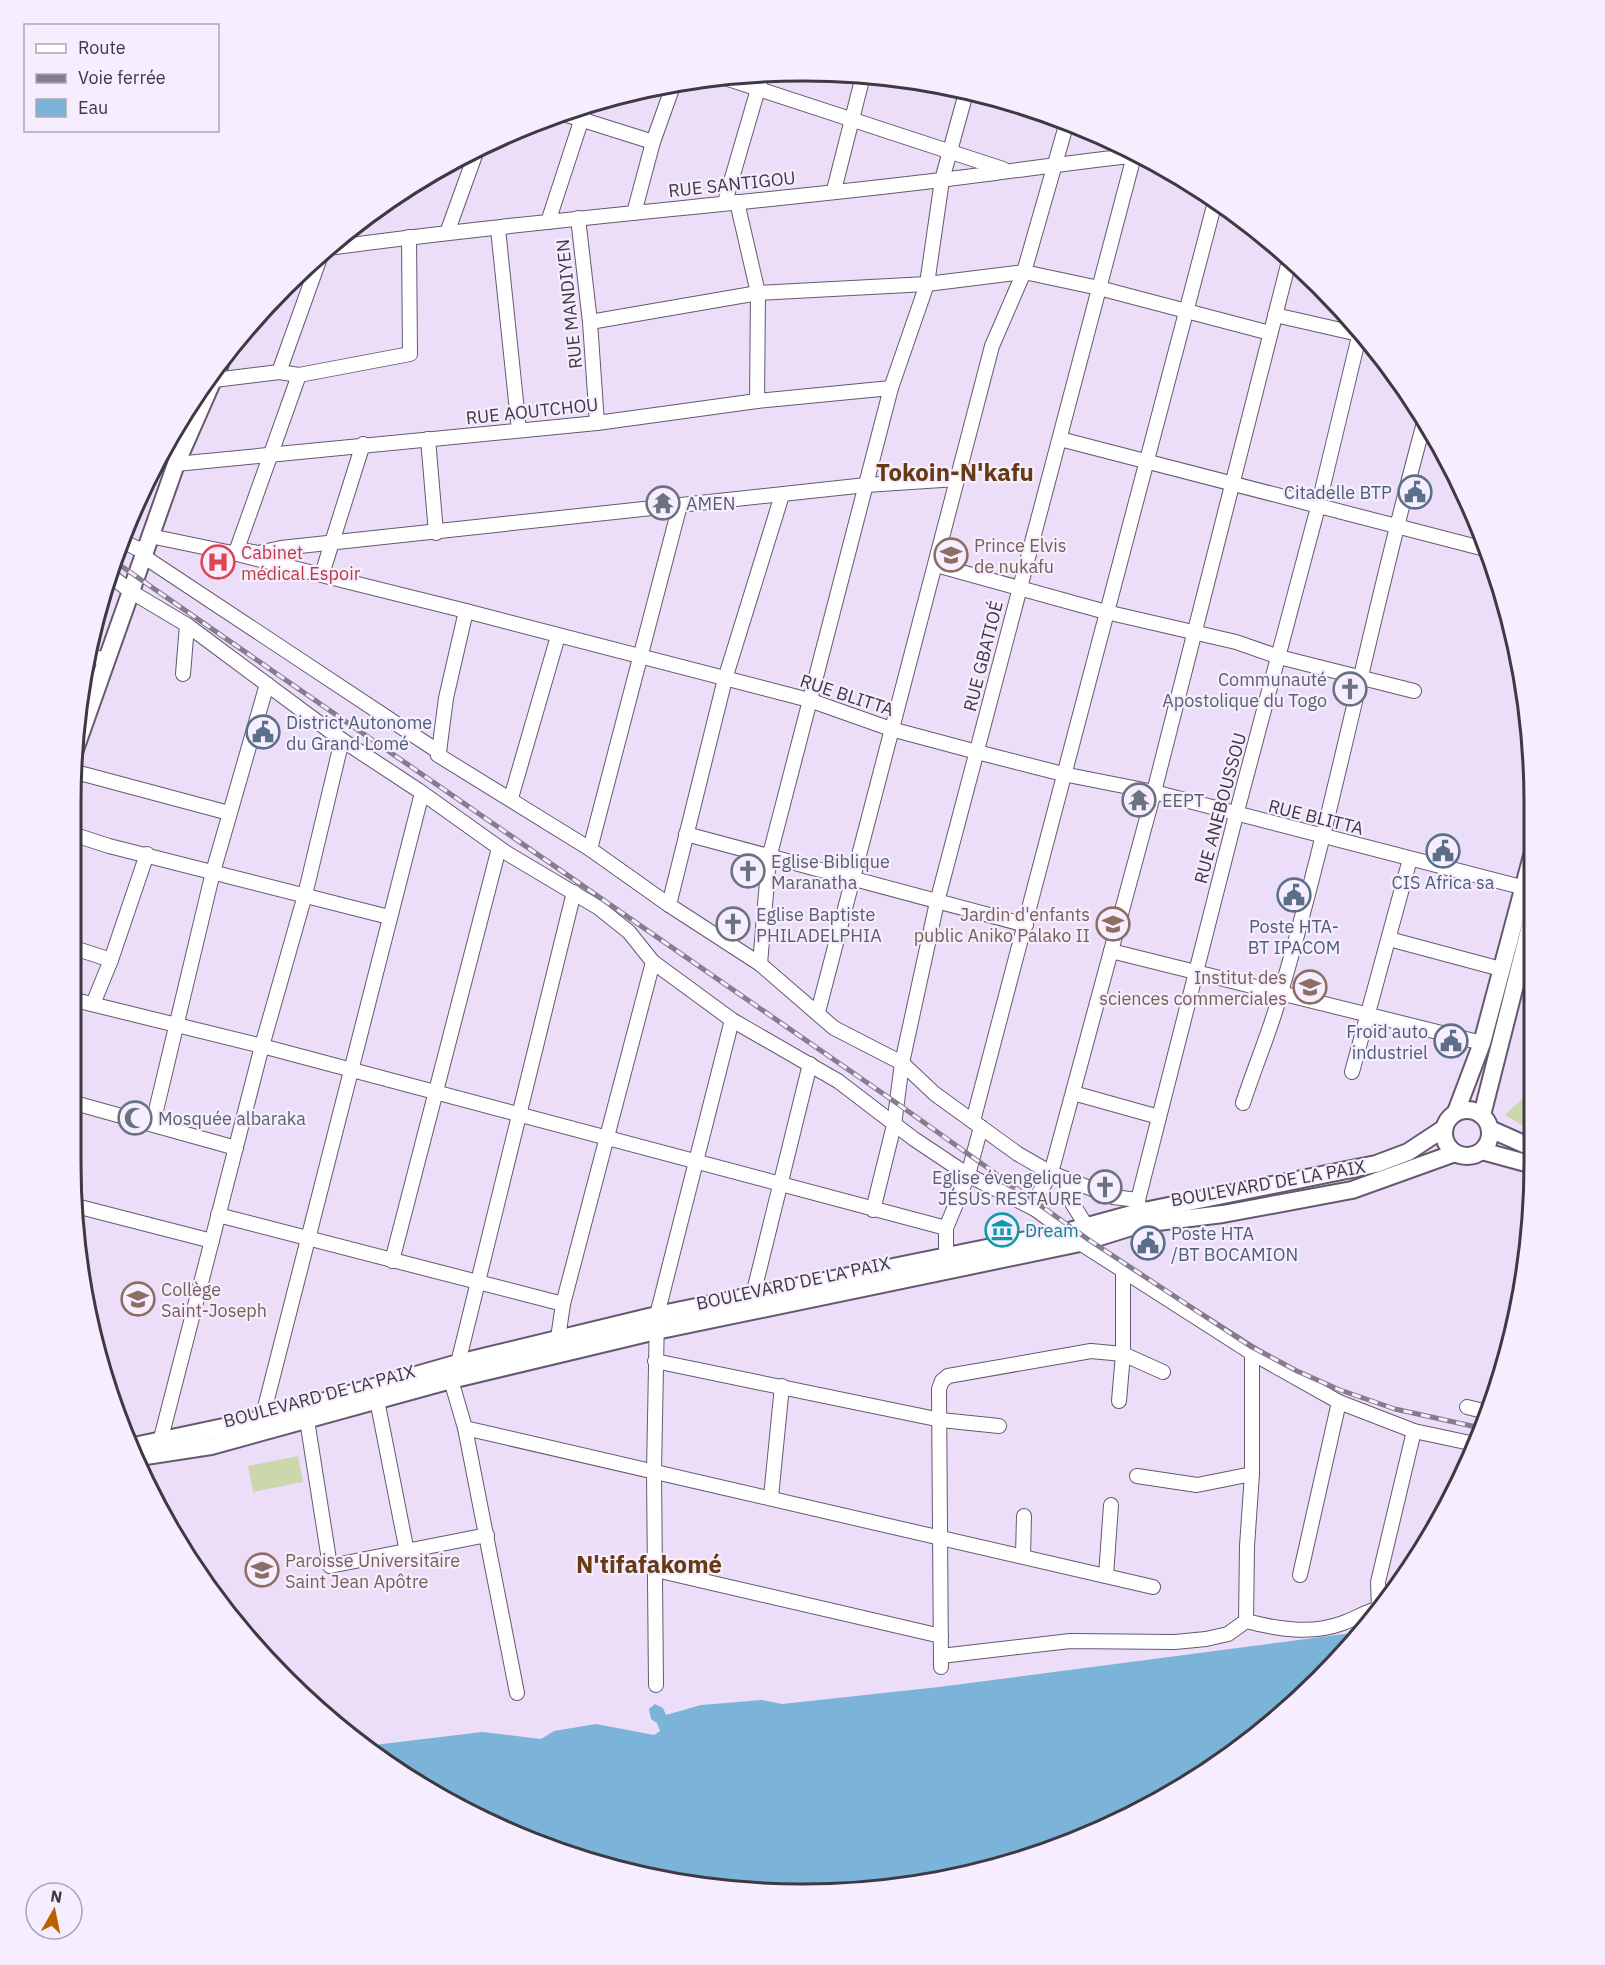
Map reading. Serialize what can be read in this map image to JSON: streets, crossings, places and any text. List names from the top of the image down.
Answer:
{
  "streets": {
    "main road": ["BOULEVARD DE LA PAIX"],
    "street": [
      "RUE SANTIGOU",
      "RUE MANDIYEN",
      "RUE AOUTCHOU",
      "RUE GBATIOÉ",
      "RUE BLITTA",
      "RUE ANEBOUSSOU"
    ]
  },
  "crossings": [
    ["RUE SANTIGOU", "RUE MANDIYEN"],
    ["RUE MANDIYEN", "RUE AOUTCHOU"],
    ["RUE GBATIOÉ", "RUE BLITTA"],
    ["RUE BLITTA", "RUE ANEBOUSSOU"],
    ["RUE ANEBOUSSOU", "BOULEVARD DE LA PAIX"]
  ],
  "districts": ["Tokoin-N'kafu", "N'tifafakomé"],
  "places": {
    "public building": [
      "Citadelle BTP",
      "District Autonome du Grand Lomé",
      "CIS Africa sa",
      "Poste HTA- BT IPACOM",
      "Froid auto industriel",
      "Poste HTA /BT BOCAMION"
    ],
    "temple": ["AMEN", "EEPT"],
    "school or university": [
      "Prince Elvis de nukafu",
      "Jardin d'enfants public Aniko Palako II",
      "Institut des sciences commerciales",
      "Collège Saint-Joseph",
      "Paroisse Universitaire Saint Jean Apôtre"
    ],
    "hospital": ["Cabinet médical Espoir"],
    "church": [
      "Communauté Apostolique du Togo",
      "Eglise Biblique Maranatha",
      "Eglise Baptiste PHILADELPHIA",
      "Eglise évengelique JÉSUS RESTAURE"
    ],
    "mosque": ["Mosquée albaraka"],
    "museum": ["Dream"]
  },
  "legend": ["Route", "Voie ferrée", "Eau"],
  "north": "top"
}
